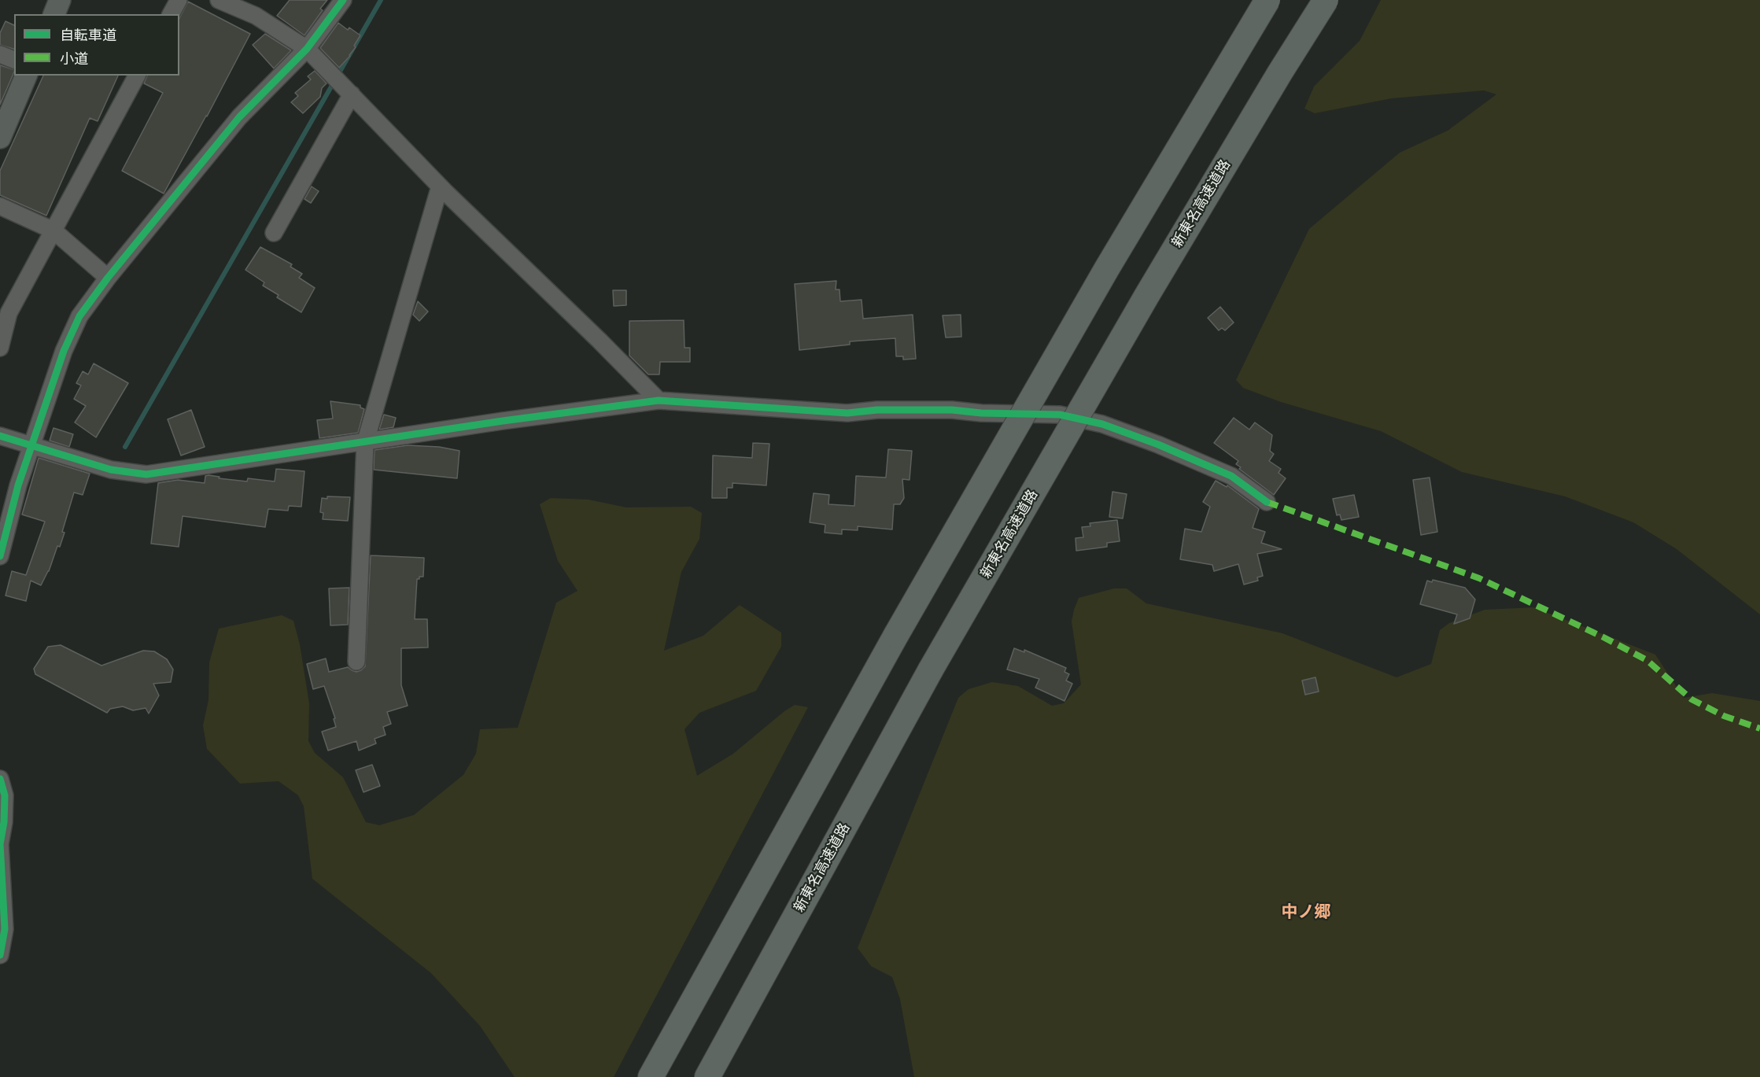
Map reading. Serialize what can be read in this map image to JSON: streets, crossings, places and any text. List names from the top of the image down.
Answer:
{
  "streets": {
    "highway": ["新東名高速道路"]
  },
  "districts": ["中ノ郷"],
  "legend": ["自転車道", "小道"]
}
